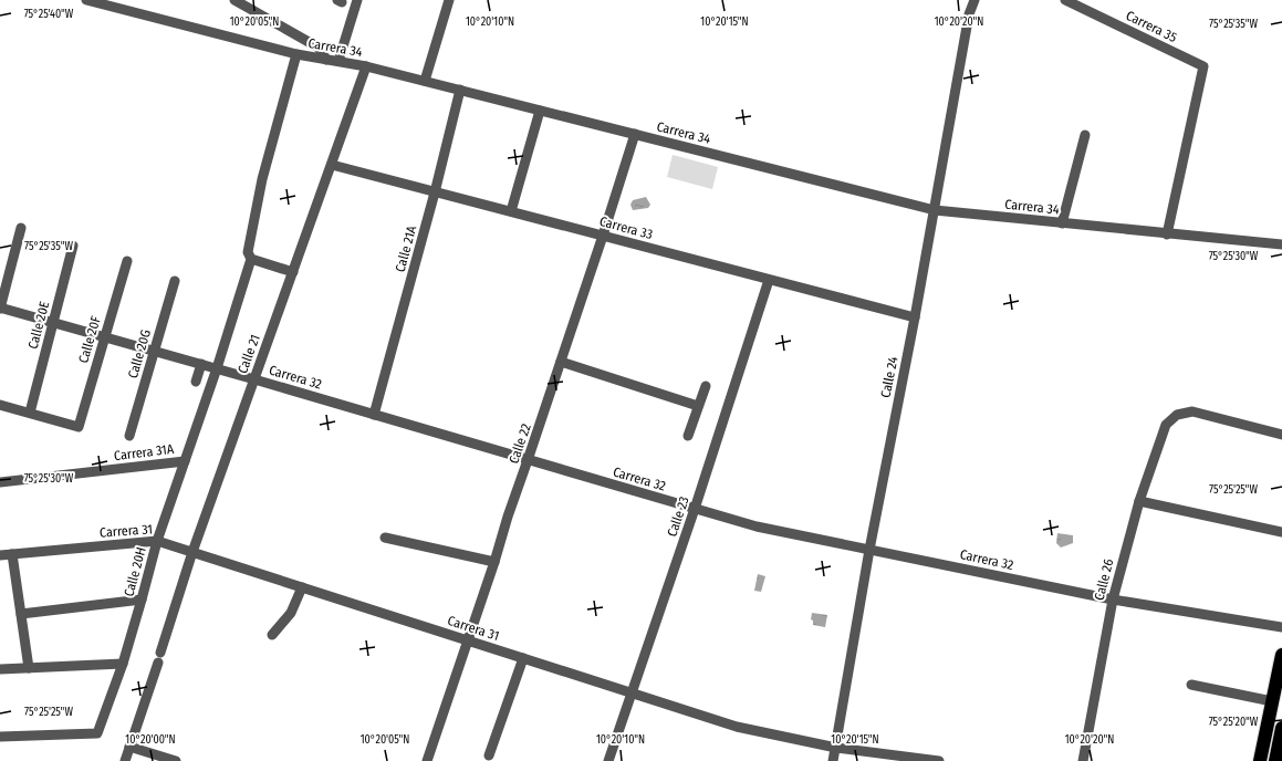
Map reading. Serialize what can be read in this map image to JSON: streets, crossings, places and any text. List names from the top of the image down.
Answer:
{
  "streets": {
    "street": [
      "Carrera 35",
      "Carrera 34",
      "Carrera 33",
      "Calle 21A",
      "Calle 20E",
      "Calle 20F",
      "Calle 20G",
      "Calle 21",
      "Carrera 32",
      "Calle 24",
      "Calle 22",
      "Carrera 31A",
      "Calle 23",
      "Carrera 31",
      "Calle 20H",
      "Calle 26"
    ]
  },
  "crossings": [
    ["Carrera 35", "Carrera 34"],
    ["Carrera 34", "Calle 21A"],
    ["Carrera 34", "Calle 21"],
    ["Carrera 34", "Calle 24"],
    ["Carrera 34", "Calle 22"],
    ["Carrera 34", "Calle 20H"],
    ["Carrera 33", "Calle 21A"],
    ["Carrera 33", "Calle 21"],
    ["Carrera 33", "Calle 24"],
    ["Carrera 33", "Calle 22"],
    ["Carrera 33", "Calle 23"],
    ["Calle 21A", "Carrera 32"],
    ["Calle 20E", "Calle 20F"],
    ["Calle 20E", "Carrera 32"],
    ["Calle 20F", "Carrera 32"],
    ["Calle 20G", "Carrera 32"],
    ["Calle 21", "Carrera 32"],
    ["Calle 21", "Carrera 31"],
    ["Carrera 32", "Calle 24"],
    ["Carrera 32", "Calle 22"],
    ["Carrera 32", "Calle 23"],
    ["Carrera 32", "Calle 20H"],
    ["Carrera 32", "Calle 26"],
    ["Calle 24", "Carrera 31"],
    ["Calle 22", "Carrera 31"],
    ["Carrera 31A", "Calle 20H"],
    ["Calle 23", "Carrera 31"],
    ["Carrera 31", "Calle 20H"]
  ],
  "coordinates": [
    "75°25'40\"W",
    "10°20'05\"N",
    "10°20'10\"N",
    "10°20'15\"N",
    "10°20'20\"N",
    "75°25'35\"W",
    "75°25'30\"W",
    "75°25'25\"W",
    "75°25'20\"W",
    "10°20'00\"N"
  ]
}
